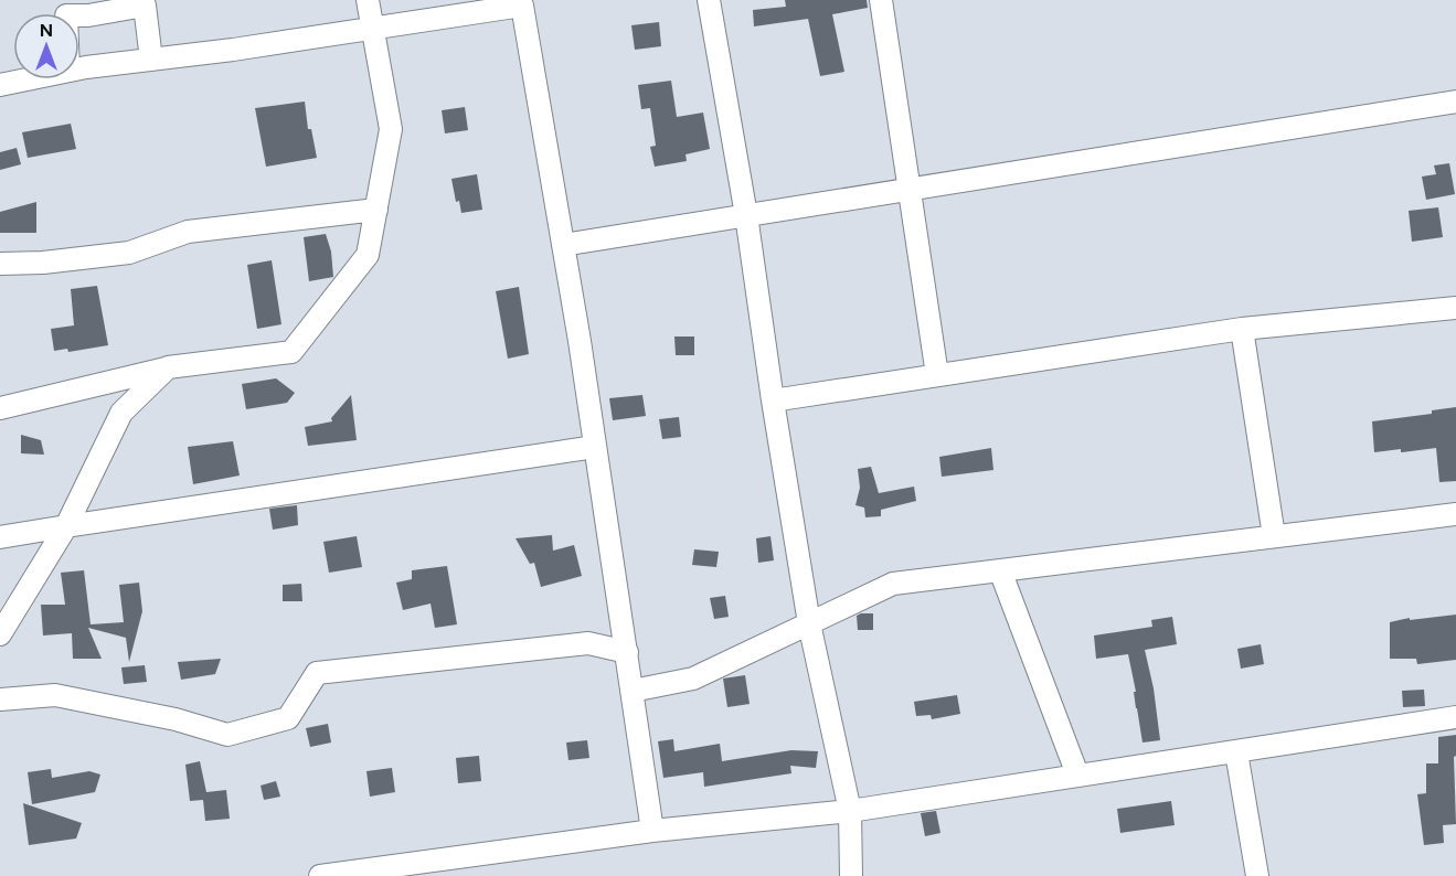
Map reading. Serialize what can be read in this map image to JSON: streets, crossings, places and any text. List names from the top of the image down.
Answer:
{
  "north": "top"
}
